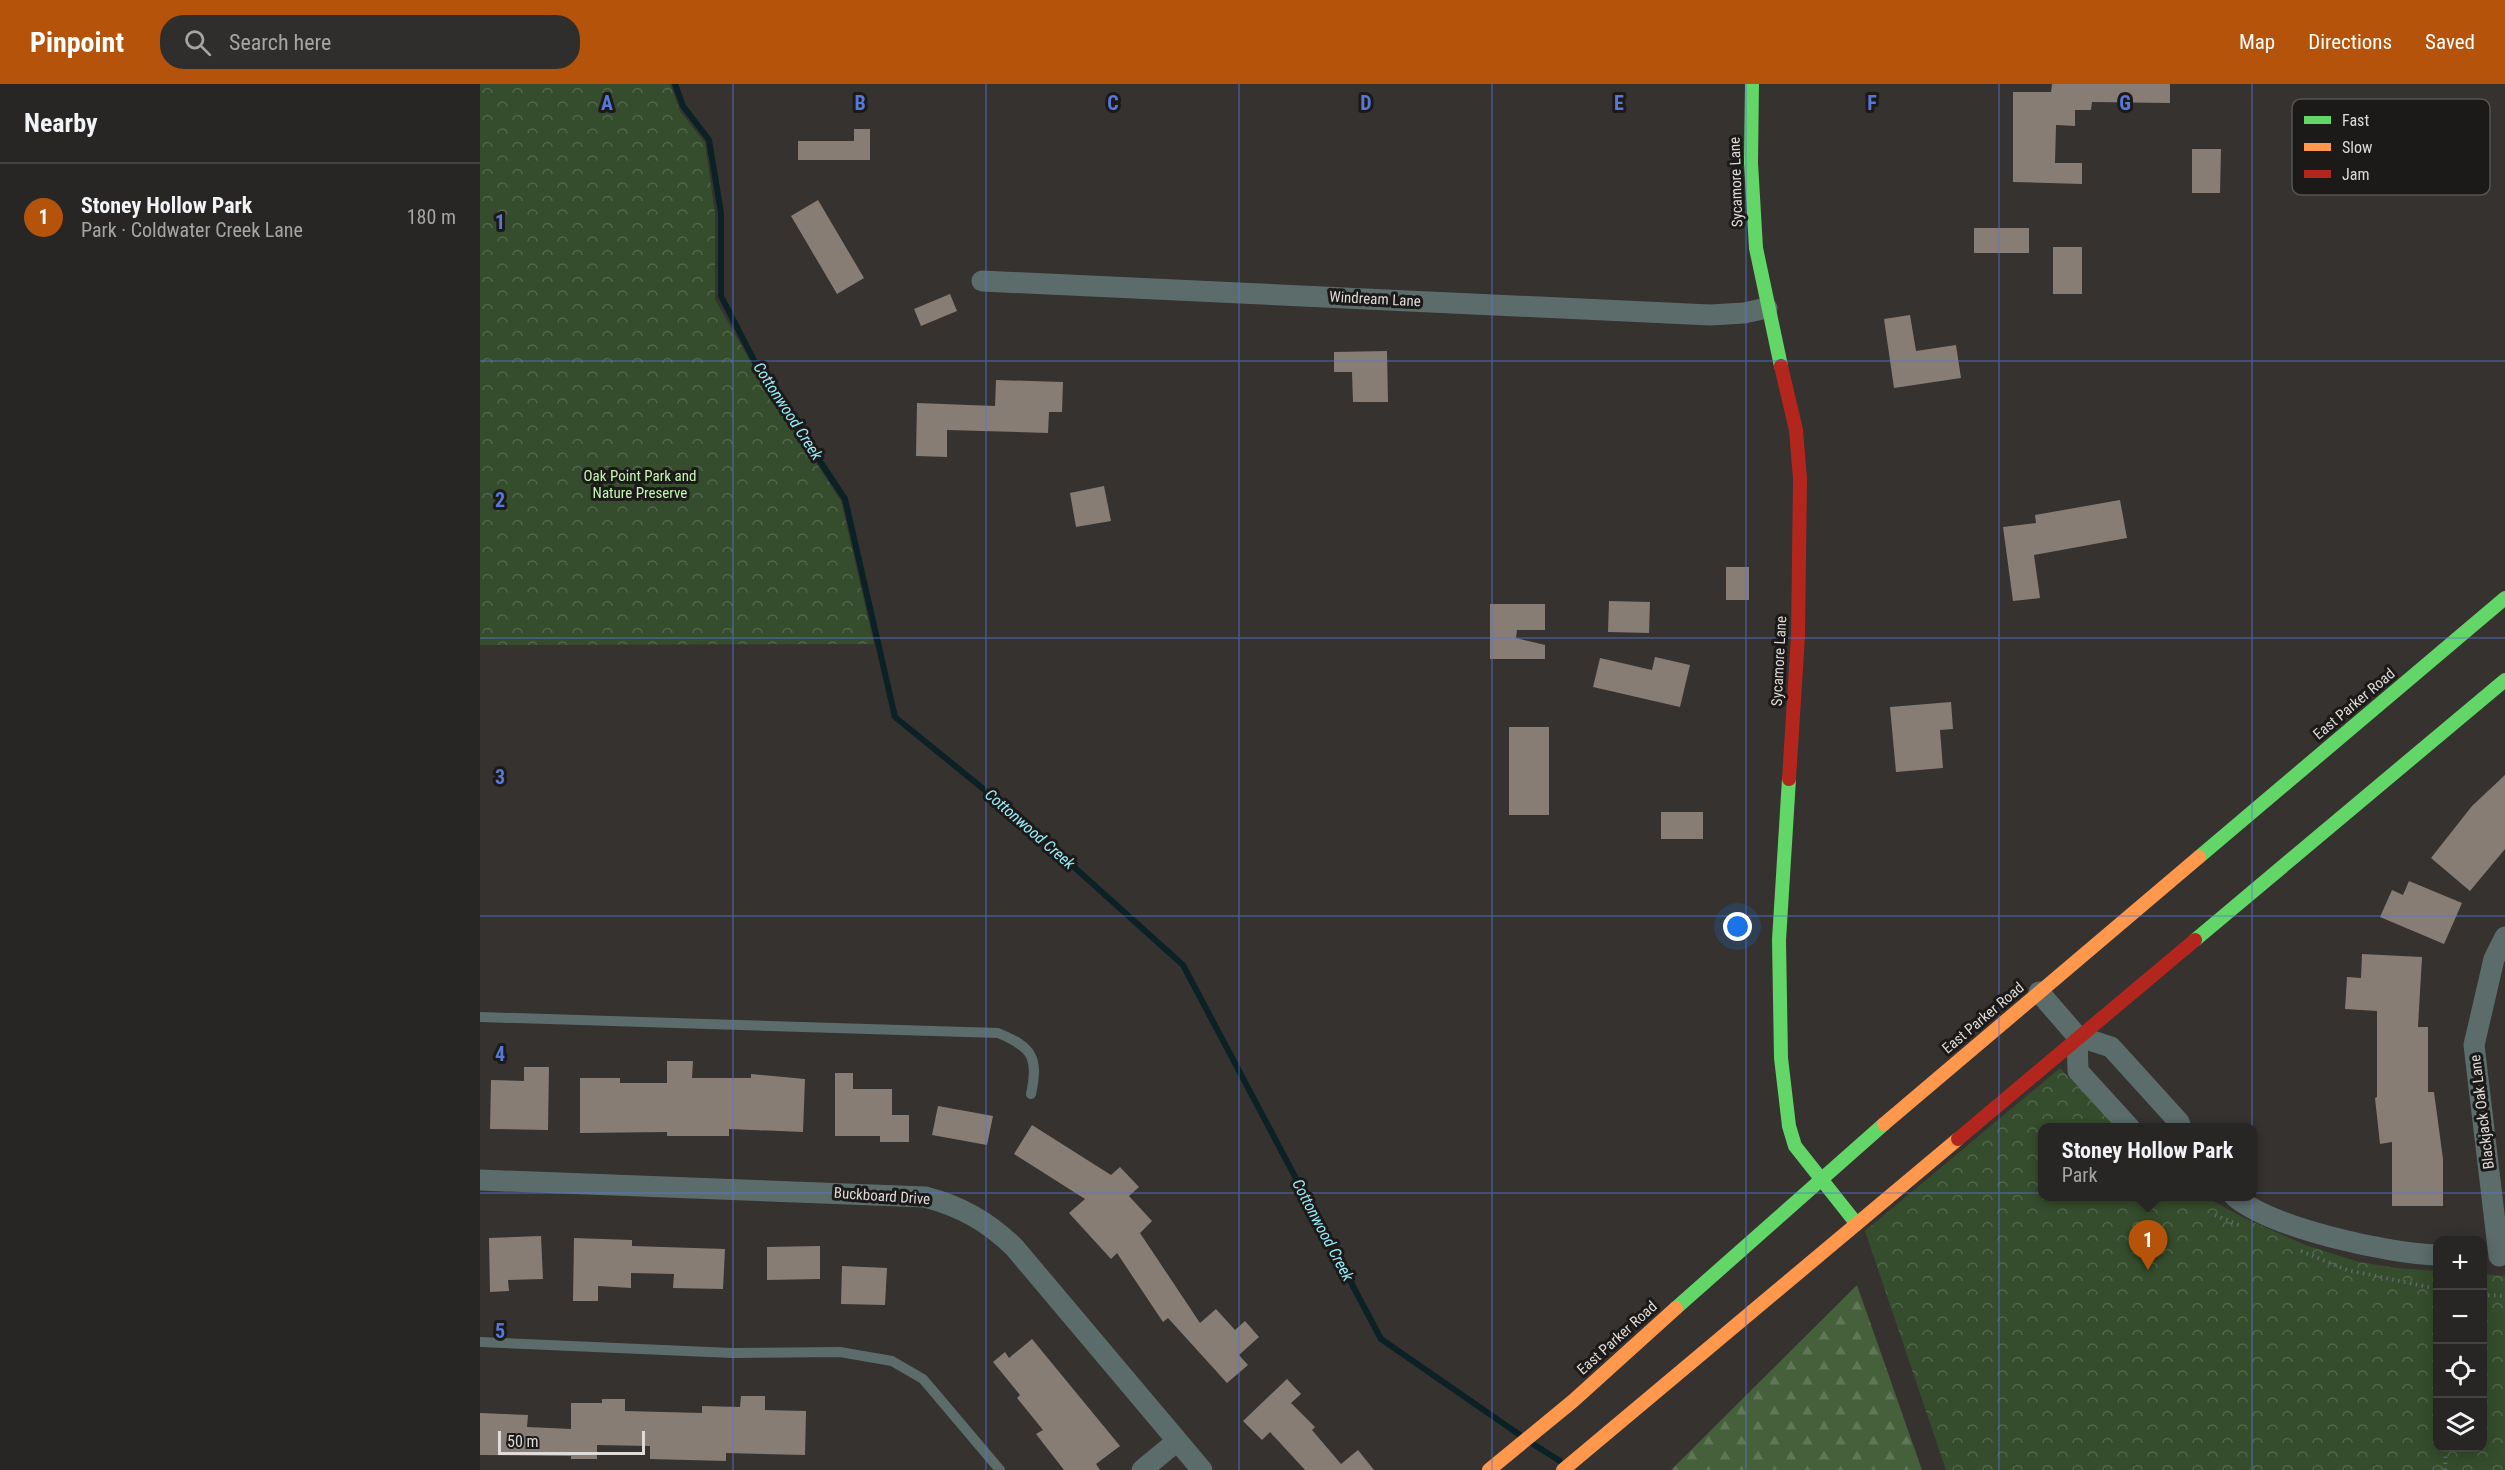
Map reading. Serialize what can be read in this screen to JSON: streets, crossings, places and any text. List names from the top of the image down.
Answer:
{
  "streets": {
    "main road": ["Sycamore Lane", "East Parker Road"],
    "street": ["Windream Lane", "Blackjack Oak Lane", "Buckboard Drive"]
  },
  "crossings": [
    ["Sycamore Lane", "Windream Lane"],
    ["Sycamore Lane", "East Parker Road"]
  ],
  "water": ["Cottonwood Creek"],
  "parks": ["Oak Point Park and Nature Preserve"],
  "legend": ["Fast", "Slow", "Jam"],
  "scale_bar": "50 m",
  "page": {
    "header": "Pinpoint",
    "search": "Search here",
    "nav": ["Map", "Directions", "Saved"],
    "heading": "Nearby",
    "list": [
      {
        "mark": "1",
        "name": "Stoney Hollow Park",
        "note": "Park · Coldwater Creek Lane",
        "value": "180 m"
      }
    ],
    "popup": ["Stoney Hollow Park", "Park"],
    "pins": "1",
    "map_buttons": ["+", "−"],
    "scale": "50 m"
  },
  "grid": {
    "columns": [
      "A",
      "B",
      "C",
      "D",
      "E",
      "F",
      "G"
    ],
    "rows": [
      "1",
      "2",
      "3",
      "4",
      "5"
    ]
  }
}
